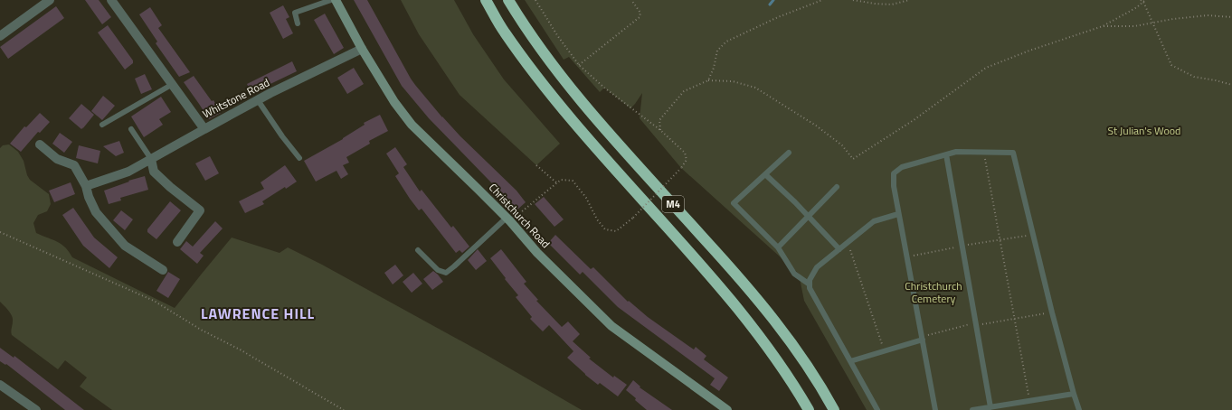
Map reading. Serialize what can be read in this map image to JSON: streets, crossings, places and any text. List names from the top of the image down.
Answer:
{
  "streets": {
    "highway": ["M4"],
    "street": ["Whitstone Road", "Christchurch Road"]
  },
  "crossings": [
    ["Whitstone Road", "Christchurch Road"]
  ],
  "districts": ["LAWRENCE HILL"],
  "parks": ["St Julian's Wood", "Christchurch Cemetery"]
}
